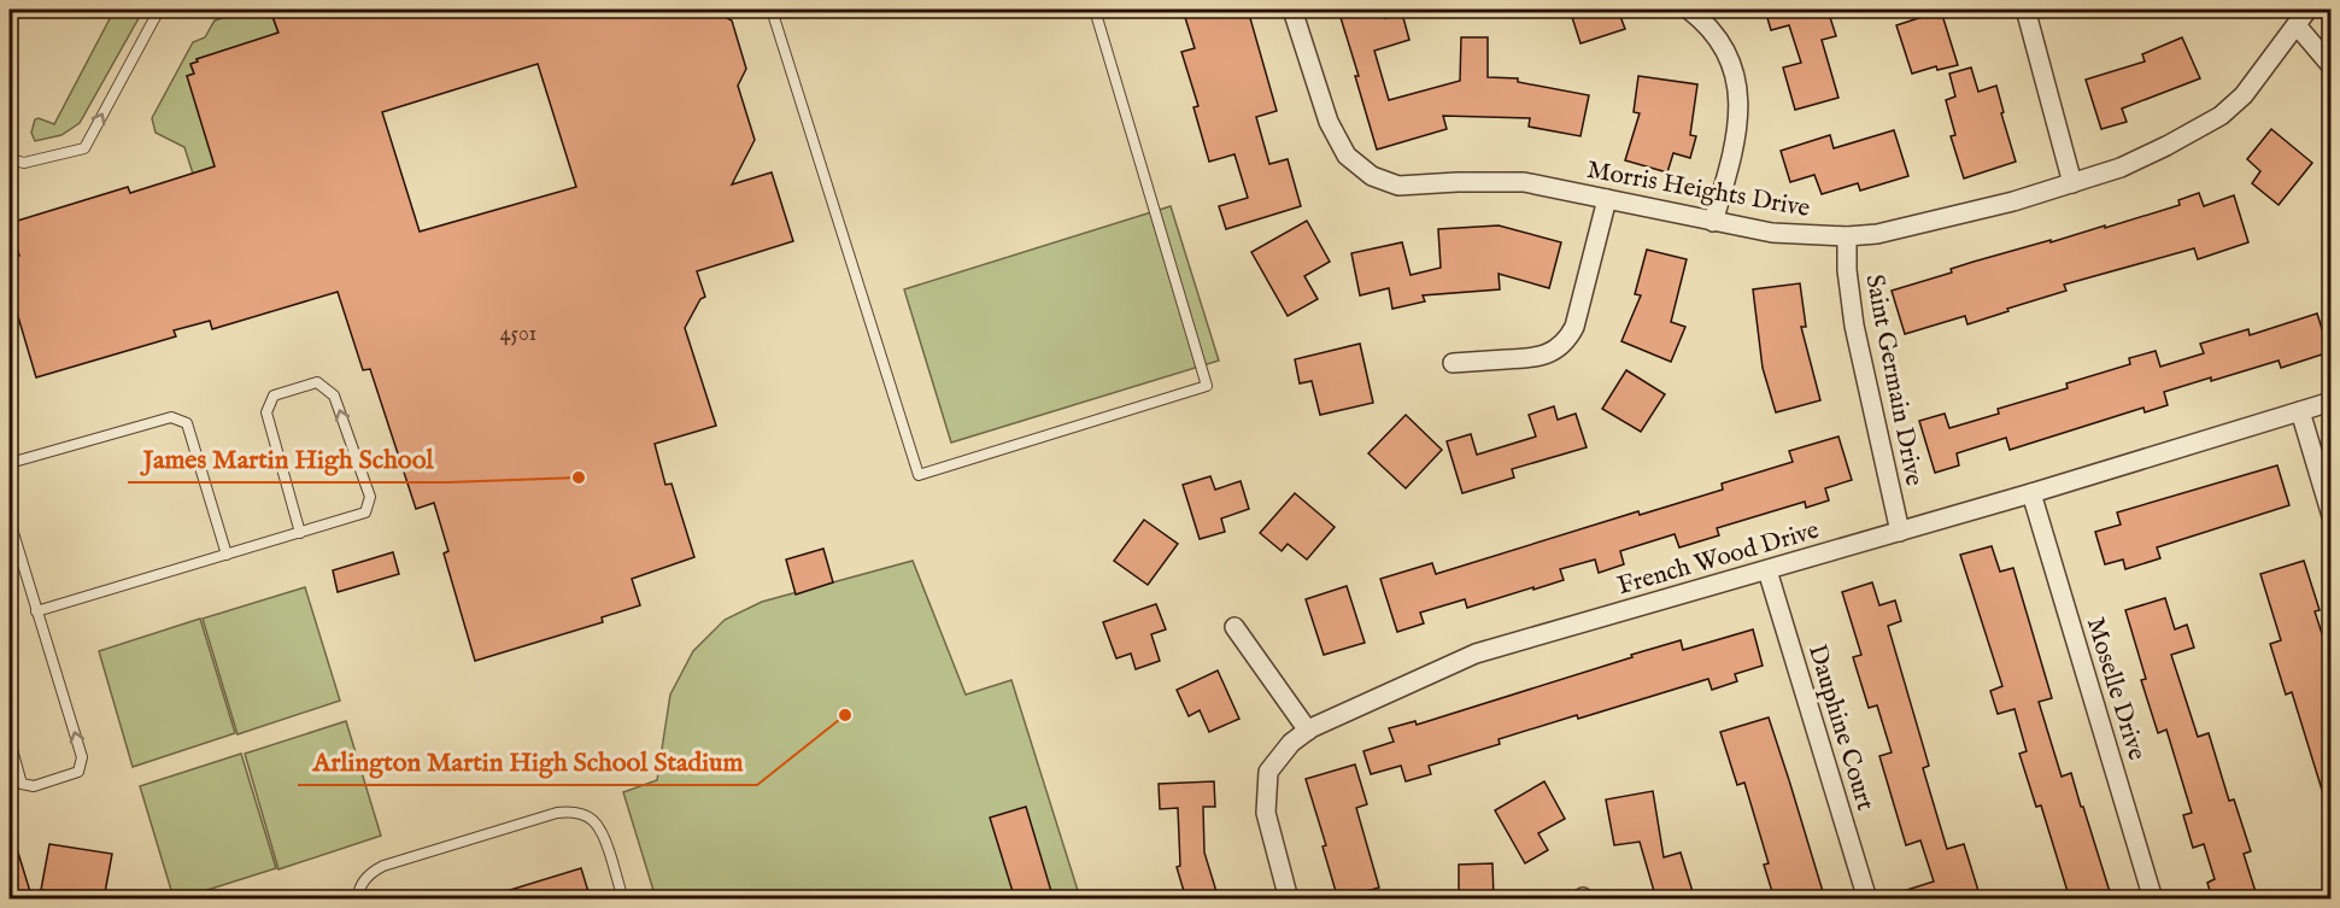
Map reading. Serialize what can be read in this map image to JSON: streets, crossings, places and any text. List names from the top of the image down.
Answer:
{
  "streets": {
    "street": [
      "Morris Heights Drive",
      "Saint Germain Drive",
      "French Wood Drive",
      "Moselle Drive",
      "Dauphine Court"
    ]
  },
  "crossings": [
    ["Morris Heights Drive", "Saint Germain Drive"],
    ["Saint Germain Drive", "French Wood Drive"],
    ["French Wood Drive", "Moselle Drive"],
    ["French Wood Drive", "Dauphine Court"]
  ],
  "places": ["James Martin High School", "Arlington Martin High School Stadium"],
  "house_numbers": ["4501"]
}
